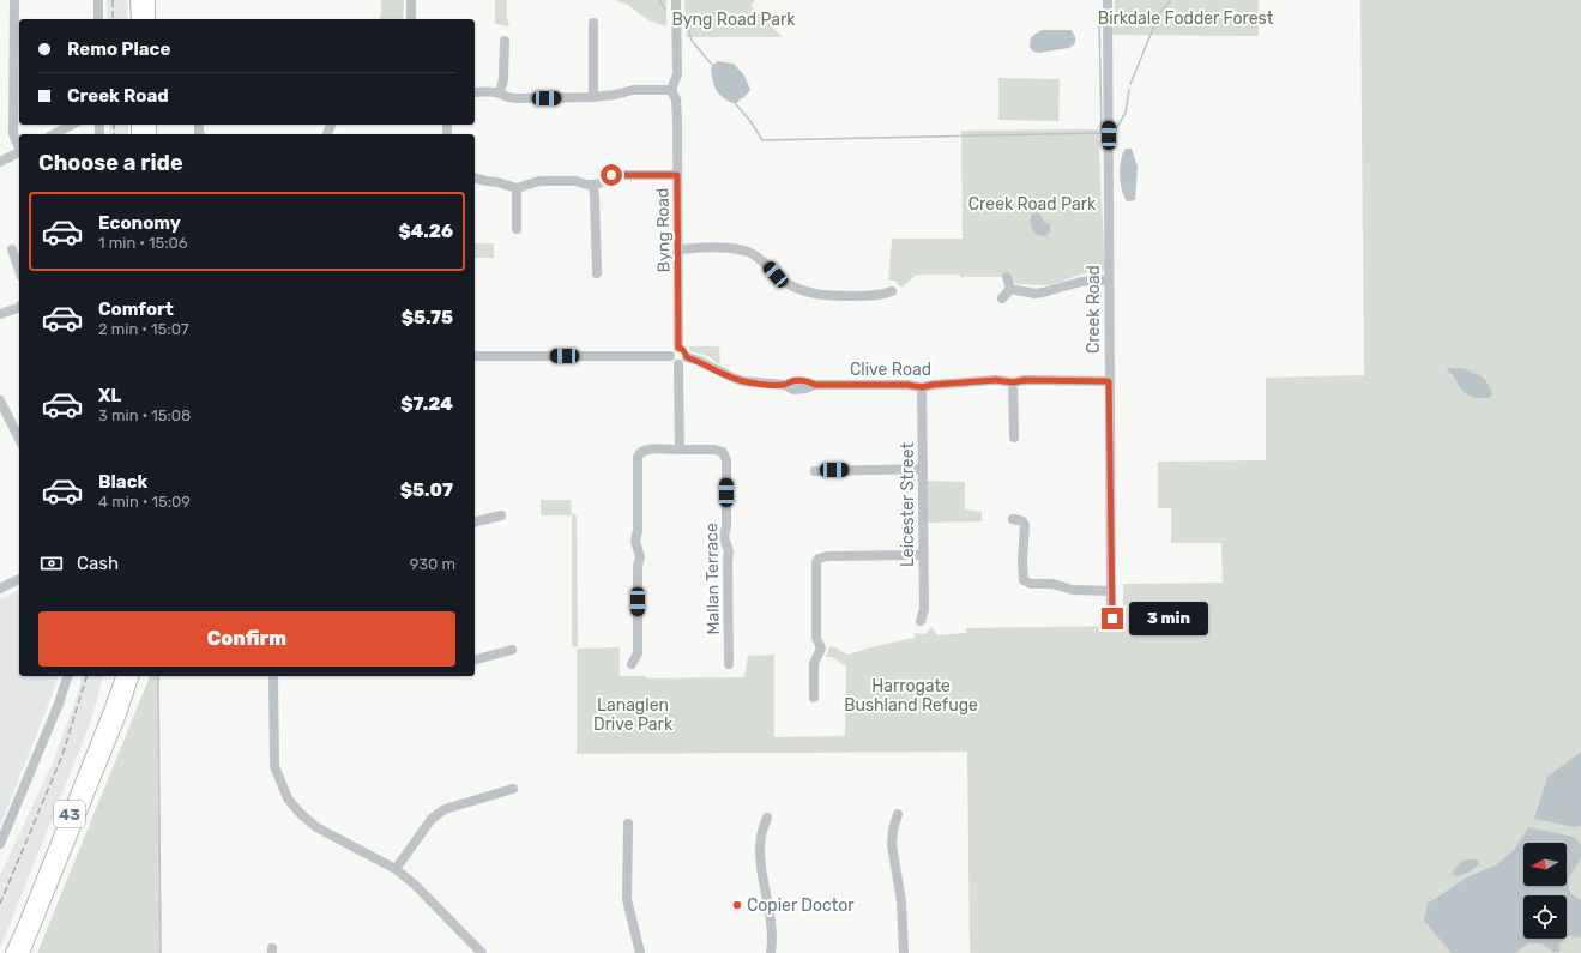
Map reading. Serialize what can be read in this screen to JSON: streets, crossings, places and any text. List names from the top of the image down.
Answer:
{
  "streets": {
    "main road": ["43"],
    "street": [
      "Byng Road",
      "Creek Road",
      "Clive Road",
      "Leicester Street",
      "Mallan Terrace"
    ]
  },
  "crossings": [
    ["Byng Road", "Clive Road"],
    ["Creek Road", "Clive Road"],
    ["Clive Road", "Leicester Street"]
  ],
  "parks": [
    "Birkdale Fodder Forest",
    "Byng Road Park",
    "Creek Road Park",
    "Harrogate Bushland Refuge",
    "Lanaglen Drive Park"
  ],
  "places": ["Copier Doctor"],
  "north": "left",
  "page": {
    "banner": ["Remo Place", "Creek Road"],
    "heading": "Choose a ride",
    "list": [
      {
        "name": "Economy",
        "note": "1 min · 15:06",
        "value": "$4.26"
      },
      {
        "name": "Comfort",
        "note": "2 min · 15:07",
        "value": "$5.75"
      },
      {
        "name": "XL",
        "note": "3 min · 15:08",
        "value": "$7.24"
      },
      {
        "name": "Black",
        "note": "4 min · 15:09",
        "value": "$5.07"
      }
    ],
    "pay": ["Cash", "930 m"],
    "bubble": "3 min",
    "buttons": "Confirm"
  }
}
